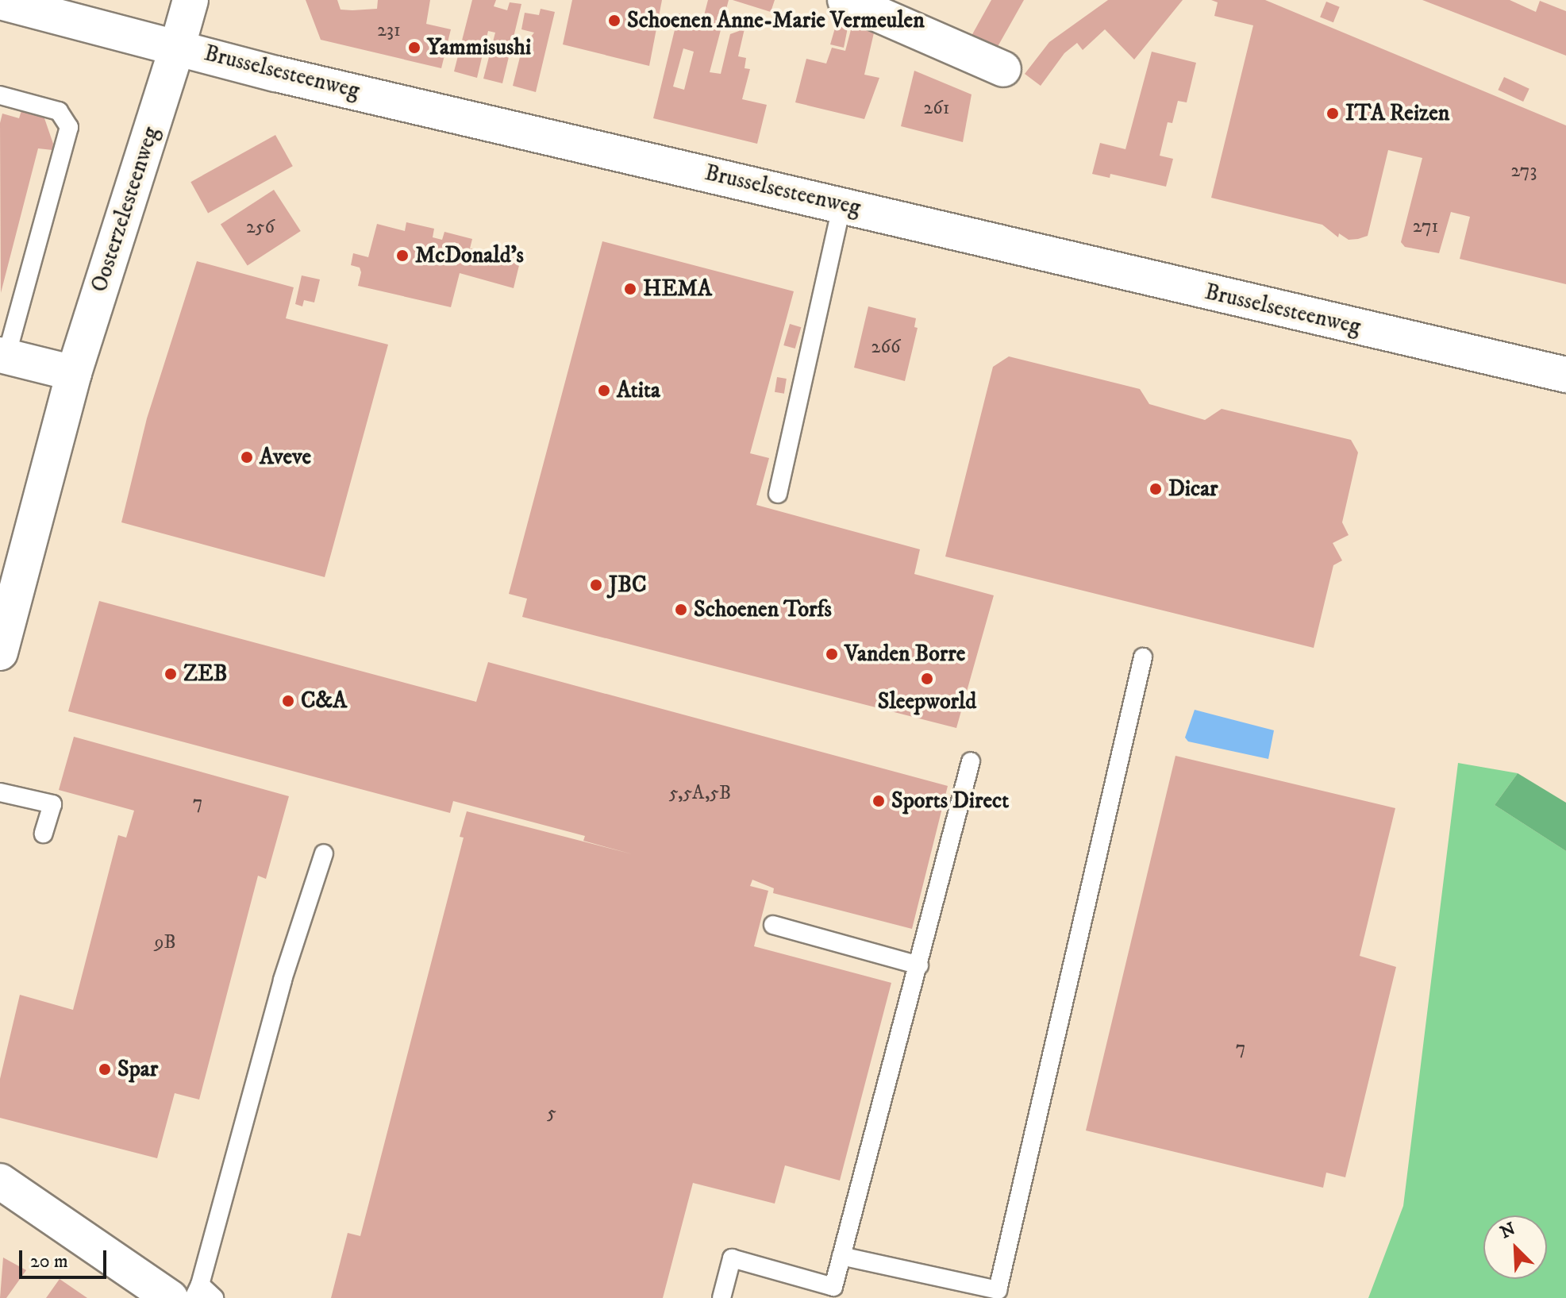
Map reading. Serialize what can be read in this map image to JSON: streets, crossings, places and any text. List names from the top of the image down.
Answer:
{
  "streets": {
    "main road": ["Brusselsesteenweg", "Oosterzelesteenweg"]
  },
  "crossings": [
    ["Brusselsesteenweg", "Oosterzelesteenweg"]
  ],
  "places": [
    "Schoenen Anne-Marie Vermeulen",
    "Yammisushi",
    "ITA Reizen",
    "McDonald's",
    "HEMA",
    "Atita",
    "Aveve",
    "Dicar",
    "JBC",
    "Schoenen Torfs",
    "Vanden Borre",
    "ZEB",
    "Sleepworld",
    "C&A",
    "Sports Direct",
    "Spar"
  ],
  "house_numbers": [
    "231",
    "261",
    "273",
    "271",
    "256",
    "266",
    "5,5A,5B",
    "7",
    "9B",
    "7",
    "5"
  ],
  "scale_bar": "20 m",
  "north": "top left"
}
